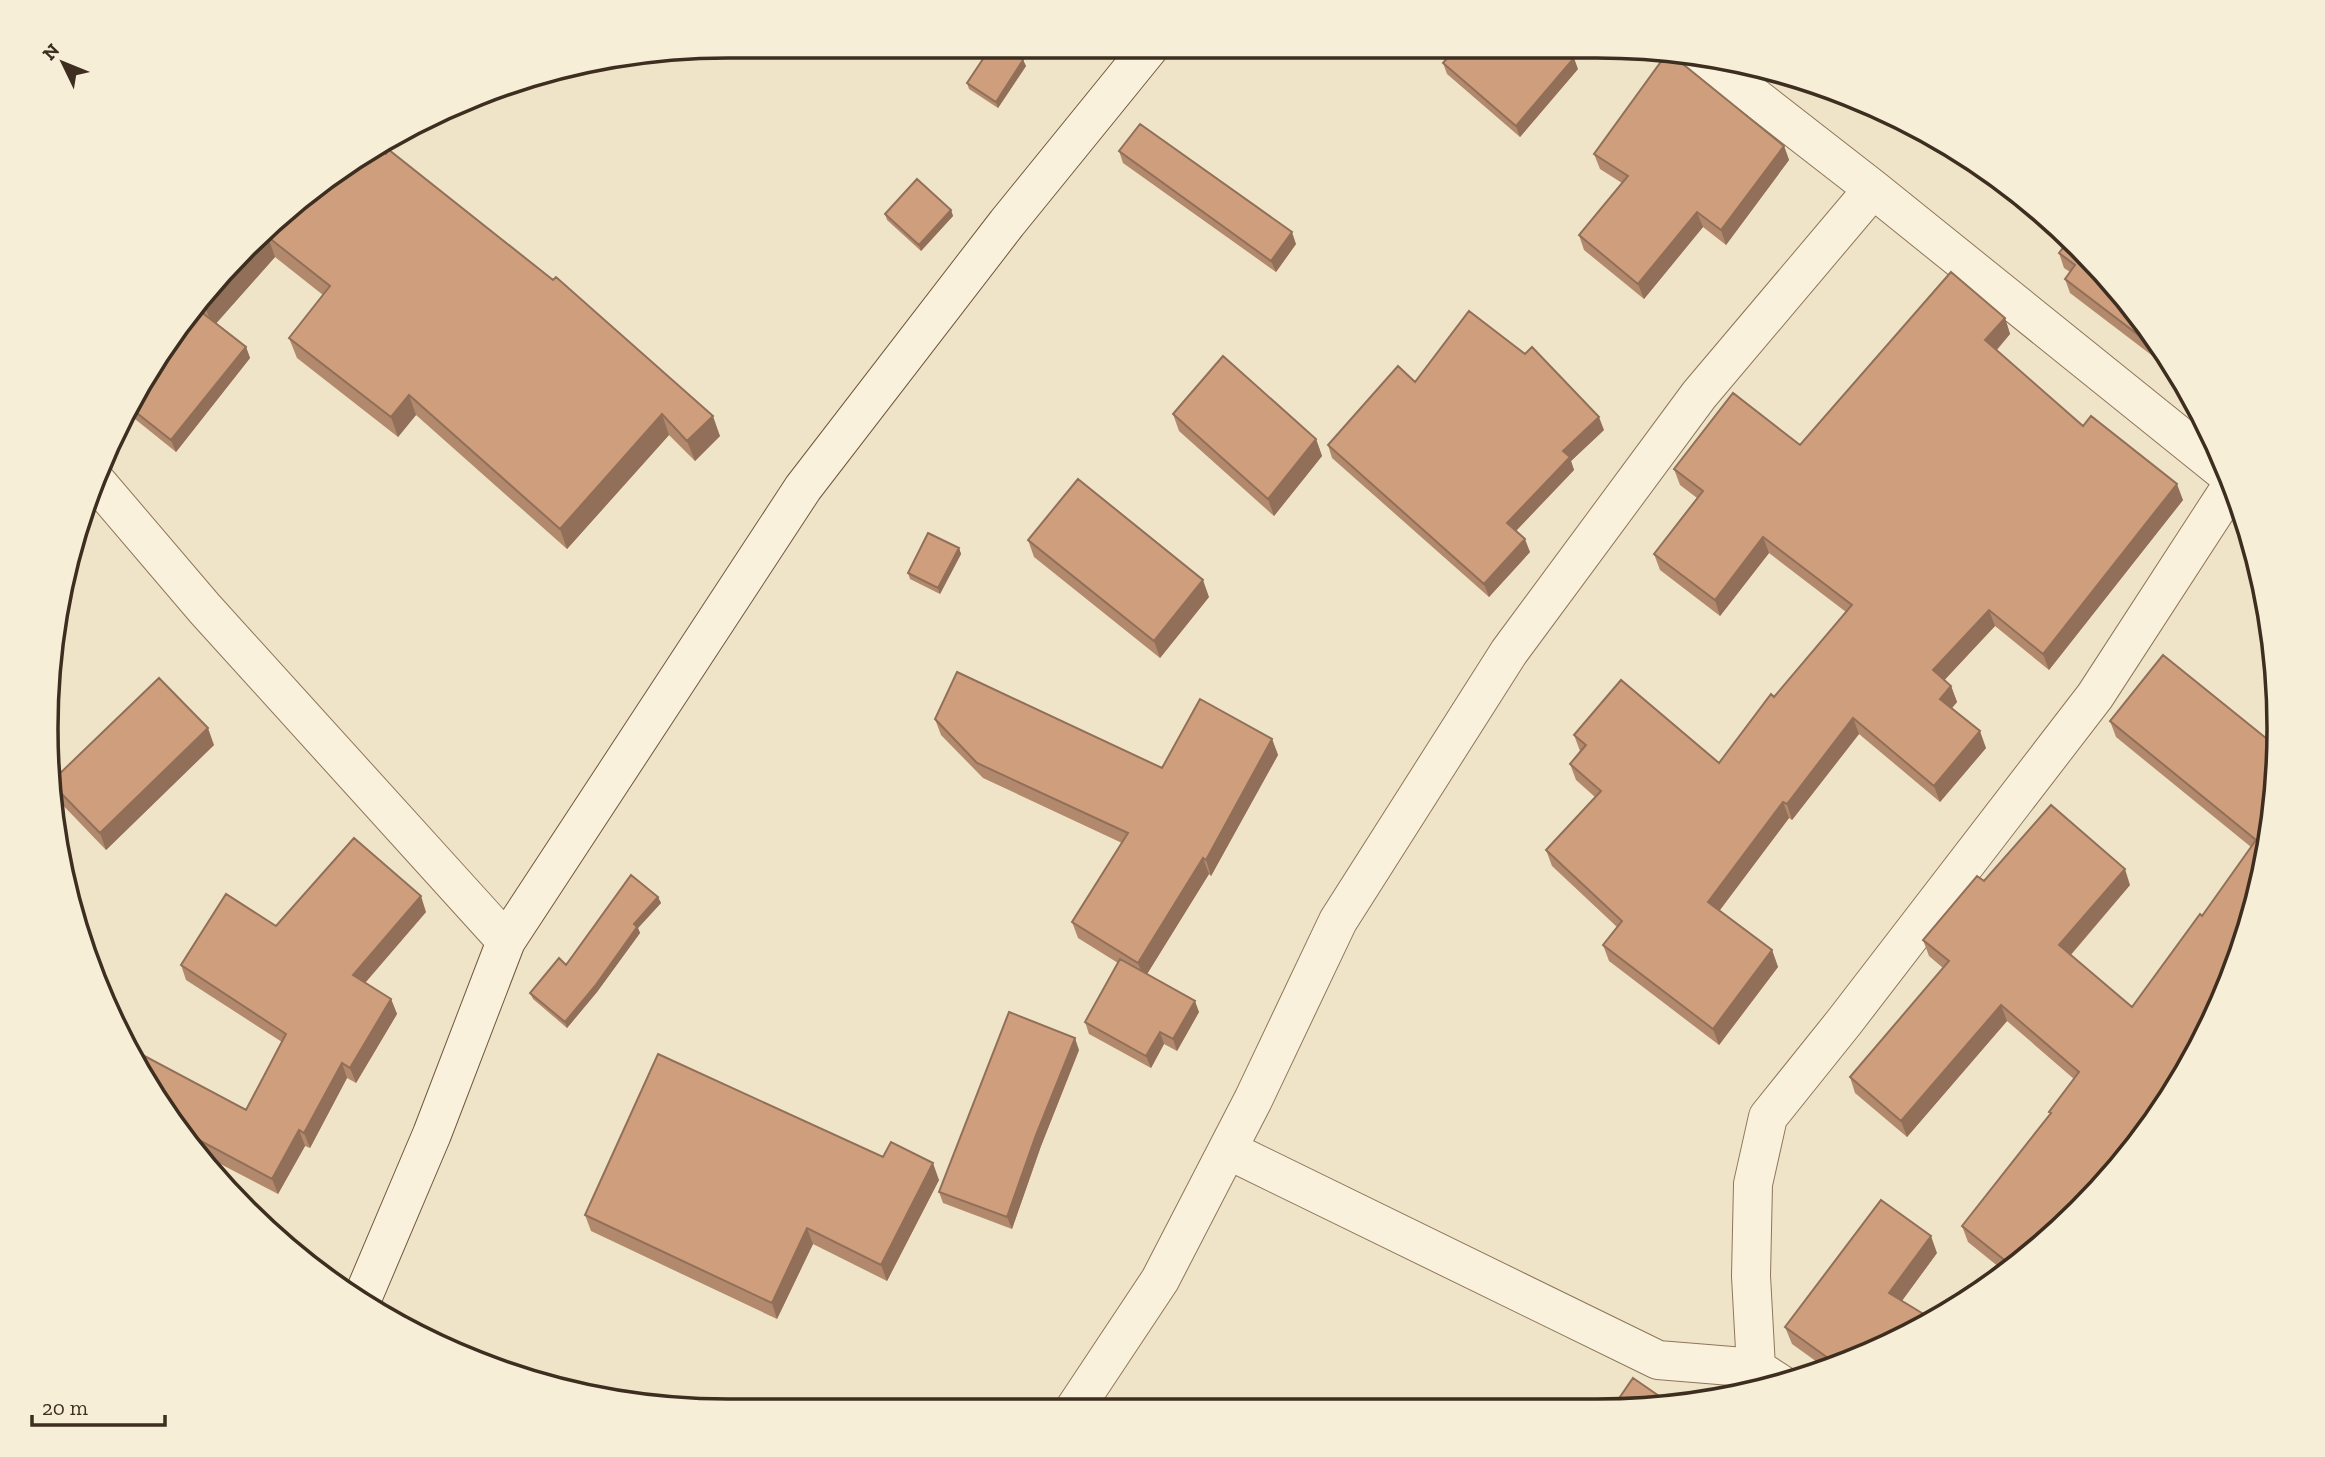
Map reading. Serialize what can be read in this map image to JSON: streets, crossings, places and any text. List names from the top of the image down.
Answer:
{
  "scale_bar": "20 m",
  "north": "top left"
}
